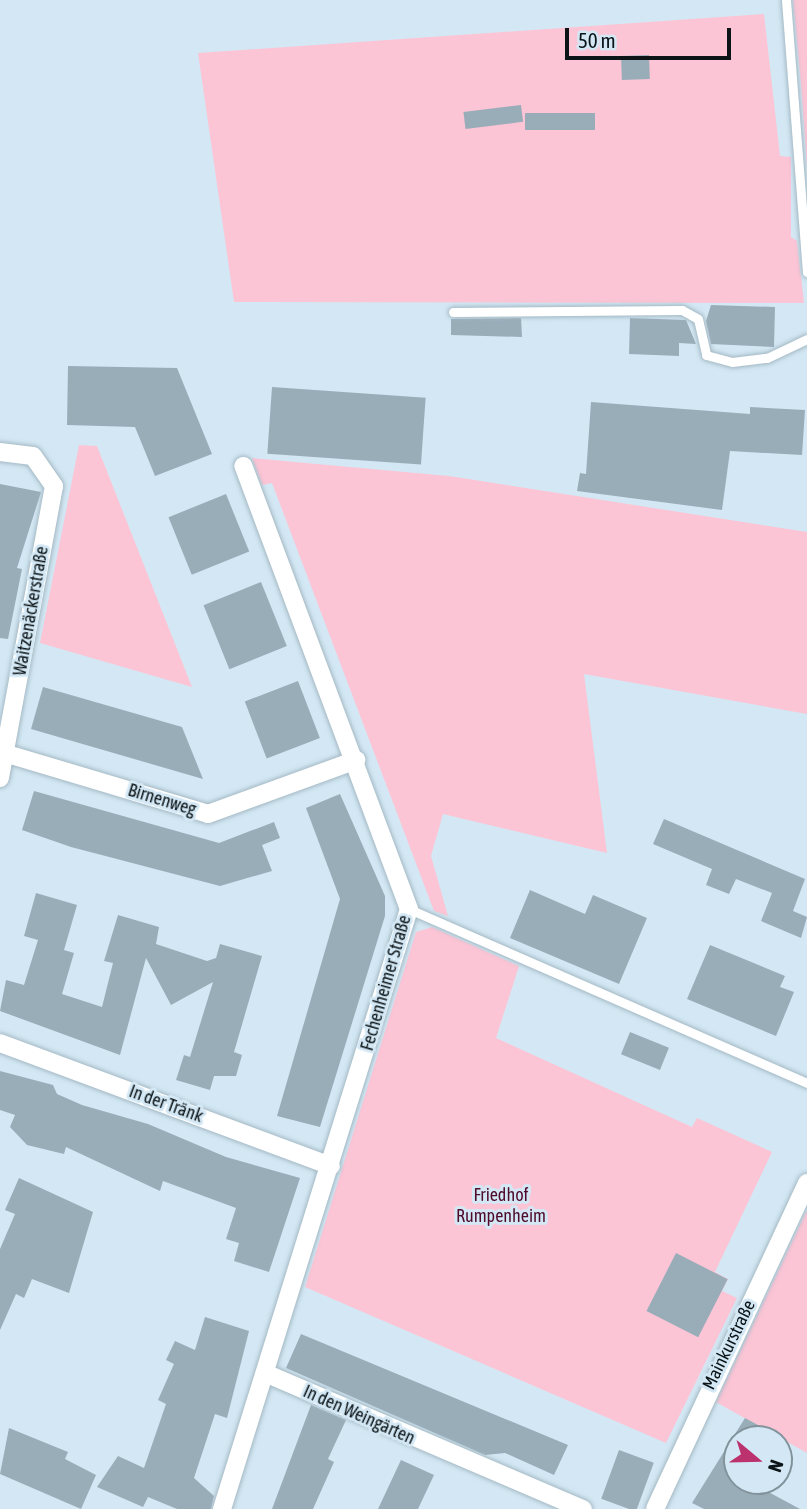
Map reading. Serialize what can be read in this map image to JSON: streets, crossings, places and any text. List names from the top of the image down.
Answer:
{
  "streets": {
    "street": [
      "Waitzenäckerstraße",
      "Birnenweg",
      "Fechenheimer Straße",
      "In der Tränk",
      "Mainkurstraße",
      "In den Weingärten"
    ]
  },
  "crossings": [
    ["Waitzenäckerstraße", "Birnenweg"],
    ["Birnenweg", "Fechenheimer Straße"],
    ["Fechenheimer Straße", "In der Tränk"],
    ["Fechenheimer Straße", "In den Weingärten"]
  ],
  "parks": ["Friedhof Rumpenheim"],
  "scale_bar": "50 m",
  "north": "right"
}
